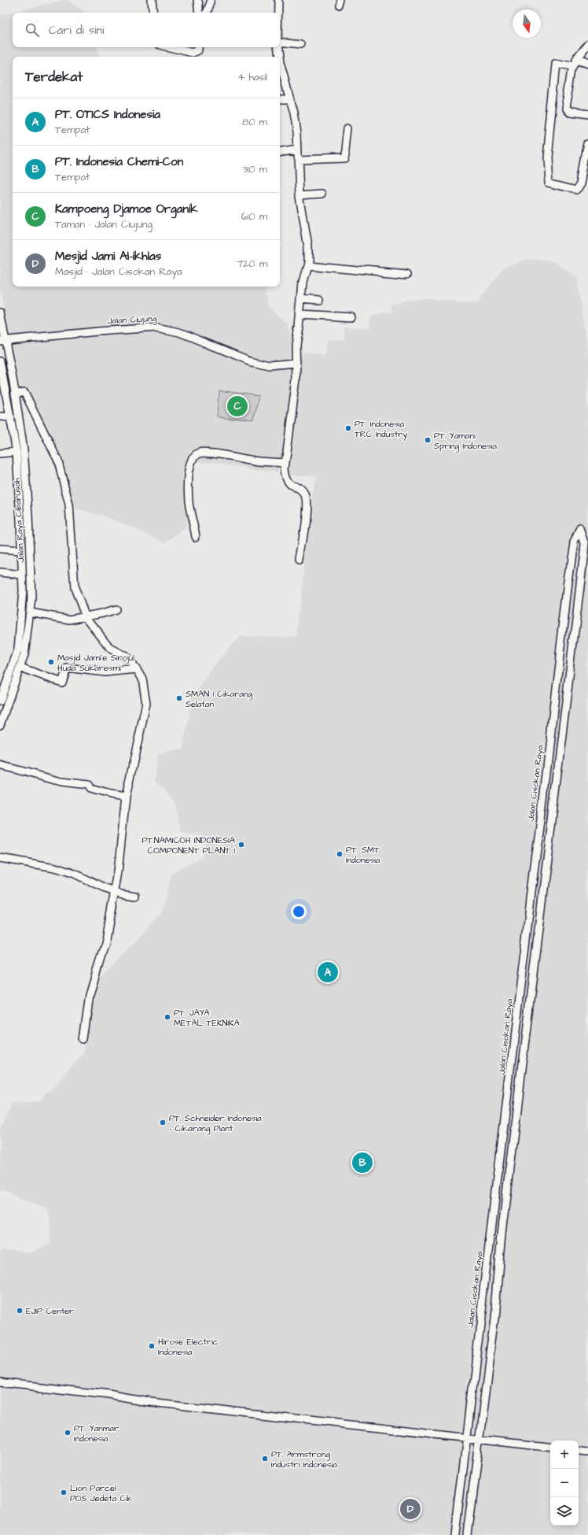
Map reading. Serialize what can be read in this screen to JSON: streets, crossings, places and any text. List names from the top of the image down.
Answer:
{
  "streets": {
    "street": ["Jalan Ciujung", "Jalan Raya Cibarusah", "Jalan Cisokan Raya"]
  },
  "crossings": [
    ["Jalan Ciujung", "Jalan Raya Cibarusah"]
  ],
  "places": [
    "PT. Indonesia TRC Industry",
    "PT. Yamani Spring Indonesia",
    "Masjid Jami'e Sirojul Huda Sukaresmi",
    "SMAN 1 Cikarang Selatan",
    "PT.NAMICOH INDONESIA COMPONENT PLANT 1",
    "PT. SMT Indonesia",
    "PT. JAYA METAL TEKNIKA",
    "PT. Schneider Indonesia - Cikarang Plant",
    "EJIP Center",
    "Hirose Electric Indonesia",
    "PT. Yanmar Indonesia",
    "PT. Armstrong Industri Indonesia",
    "Lion Parcel POS Jedeta Cik"
  ],
  "north": "bottom",
  "page": {
    "search": "Cari di sini",
    "heading": ["Terdekat", "4 hasil"],
    "list": [
      {
        "mark": "A",
        "name": "PT. OTICS Indonesia",
        "note": "Tempat",
        "value": "80 m"
      },
      {
        "mark": "B",
        "name": "PT. Indonesia Chemi-Con",
        "note": "Tempat",
        "value": "310 m"
      },
      {
        "mark": "C",
        "name": "Kampoeng Djamoe Organik",
        "note": "Taman · Jalan Ciujung",
        "value": "610 m"
      },
      {
        "mark": "D",
        "name": "Mesjid Jami Al-ikhlas",
        "note": "Masjid · Jalan Cisokan Raya",
        "value": "720 m"
      }
    ],
    "pins": [
      "C",
      "A",
      "B",
      "D"
    ],
    "map_buttons": ["+", "−"]
  }
}
